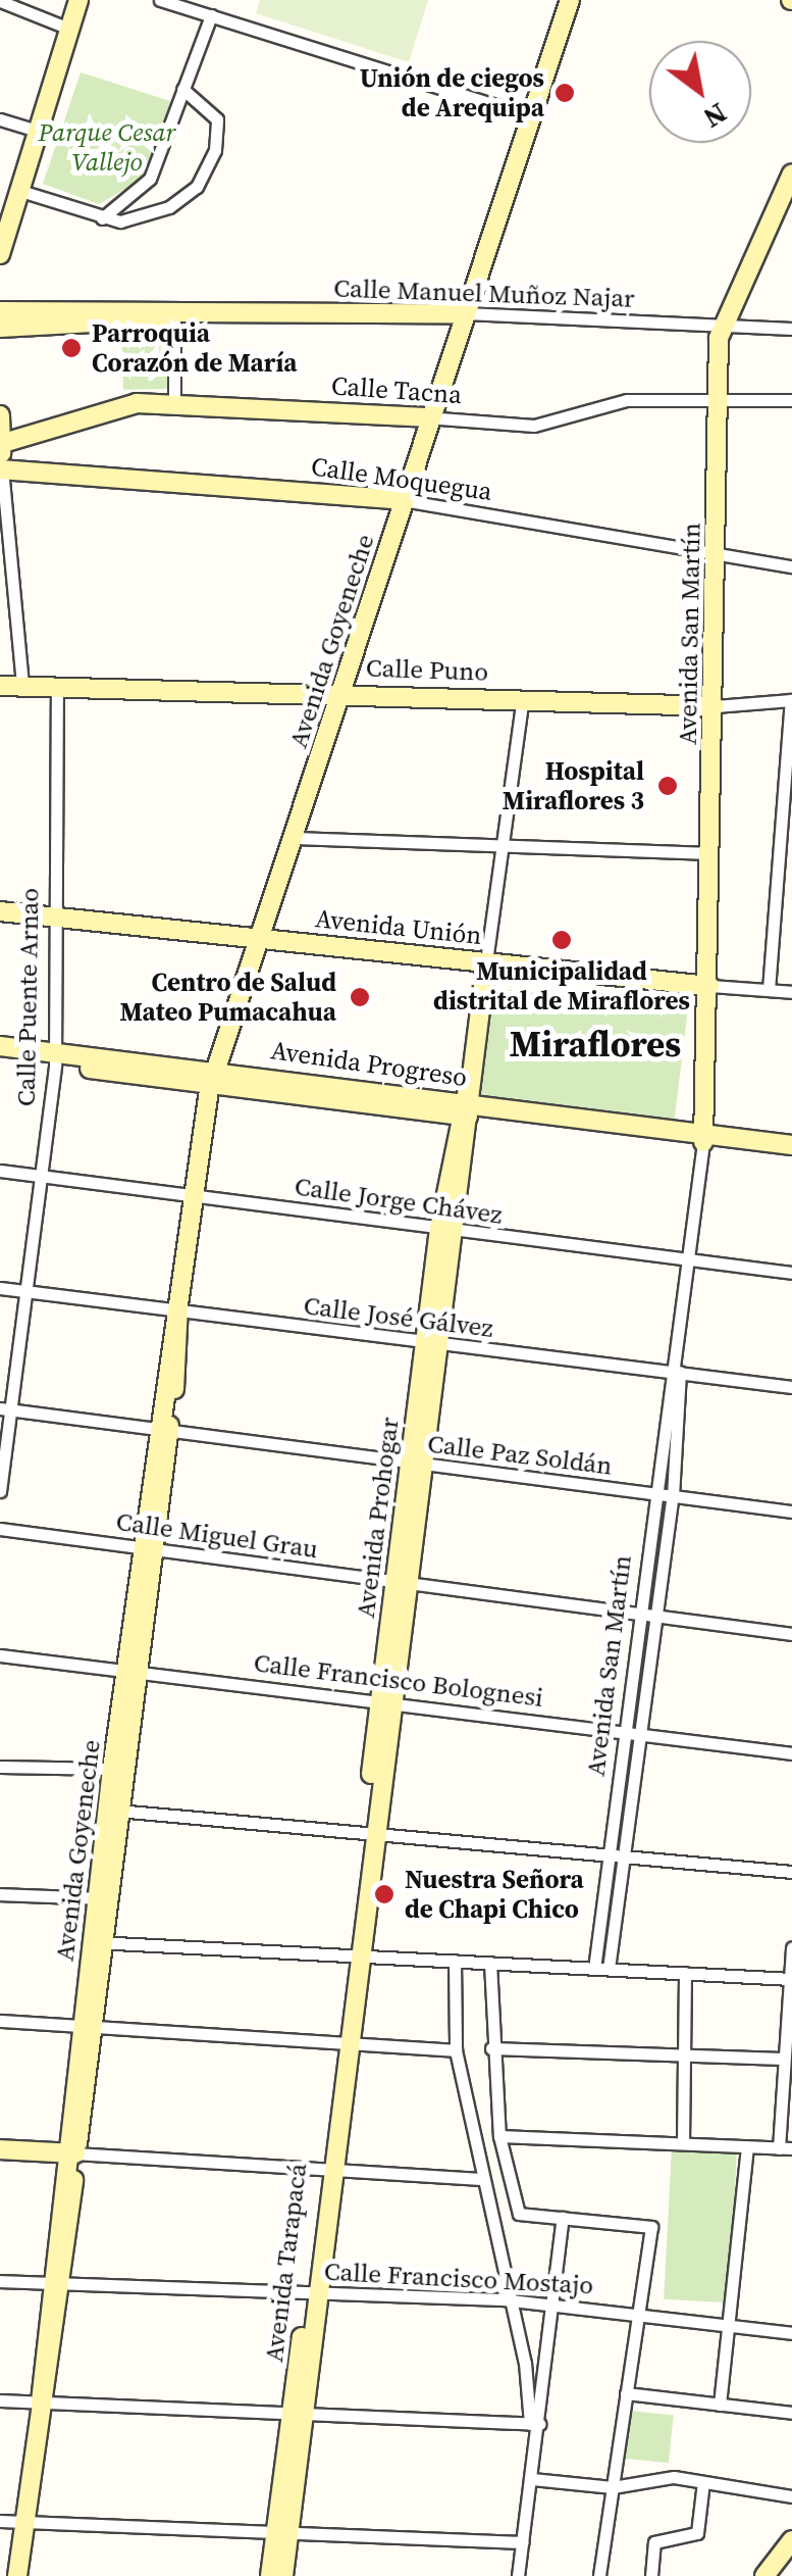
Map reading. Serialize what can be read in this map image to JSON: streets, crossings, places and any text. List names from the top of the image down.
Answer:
{
  "streets": {
    "street": [
      "Calle Manuel Muñoz Najar",
      "Calle Tacna",
      "Calle Moquegua",
      "Avenida San Martín",
      "Avenida Goyeneche",
      "Calle Puno",
      "Avenida Unión",
      "Calle Puente Arnao",
      "Avenida Progreso",
      "Calle Jorge Chávez",
      "Calle José Gálvez",
      "Calle Paz Soldán",
      "Avenida Prohogar",
      "Calle Miguel Grau",
      "Calle Francisco Bolognesi",
      "Avenida Tarapacá",
      "Calle Francisco Mostajo"
    ]
  },
  "crossings": [
    ["Calle Manuel Muñoz Najar", "Avenida San Martín"],
    ["Calle Manuel Muñoz Najar", "Avenida Goyeneche"],
    ["Calle Tacna", "Avenida San Martín"],
    ["Calle Tacna", "Avenida Goyeneche"],
    ["Calle Moquegua", "Avenida San Martín"],
    ["Calle Moquegua", "Avenida Goyeneche"],
    ["Avenida San Martín", "Calle Puno"],
    ["Avenida San Martín", "Avenida Unión"],
    ["Avenida San Martín", "Avenida Progreso"],
    ["Avenida San Martín", "Calle Jorge Chávez"],
    ["Avenida San Martín", "Calle José Gálvez"],
    ["Avenida San Martín", "Calle Paz Soldán"],
    ["Avenida San Martín", "Calle Miguel Grau"],
    ["Avenida San Martín", "Calle Francisco Bolognesi"],
    ["Avenida Goyeneche", "Calle Puno"],
    ["Avenida Goyeneche", "Avenida Unión"],
    ["Avenida Goyeneche", "Avenida Progreso"],
    ["Avenida Goyeneche", "Calle Jorge Chávez"],
    ["Avenida Goyeneche", "Calle José Gálvez"],
    ["Avenida Goyeneche", "Calle Paz Soldán"],
    ["Avenida Goyeneche", "Calle Miguel Grau"],
    ["Avenida Goyeneche", "Calle Francisco Bolognesi"],
    ["Avenida Goyeneche", "Calle Francisco Mostajo"],
    ["Calle Puno", "Calle Puente Arnao"],
    ["Calle Puno", "Avenida Prohogar"],
    ["Avenida Unión", "Calle Puente Arnao"],
    ["Avenida Unión", "Avenida Prohogar"],
    ["Calle Puente Arnao", "Avenida Progreso"],
    ["Calle Puente Arnao", "Calle Jorge Chávez"],
    ["Calle Puente Arnao", "Calle José Gálvez"],
    ["Calle Puente Arnao", "Calle Paz Soldán"],
    ["Avenida Progreso", "Avenida Prohogar"],
    ["Calle Jorge Chávez", "Avenida Prohogar"],
    ["Calle José Gálvez", "Avenida Prohogar"],
    ["Calle Paz Soldán", "Avenida Prohogar"],
    ["Avenida Prohogar", "Calle Miguel Grau"],
    ["Avenida Prohogar", "Calle Francisco Bolognesi"],
    ["Avenida Prohogar", "Avenida Tarapacá"],
    ["Avenida Tarapacá", "Calle Francisco Mostajo"]
  ],
  "districts": ["Miraflores"],
  "parks": ["Parque Cesar Vallejo"],
  "places": [
    "Unión de ciegos de Arequipa",
    "Parroquia Corazón de María",
    "Hospital Miraflores 3",
    "Municipalidad distrital de Miraflores",
    "Centro de Salud Mateo Pumacahua",
    "Nuestra Señora de Chapi Chico"
  ],
  "north": "bottom right"
}
